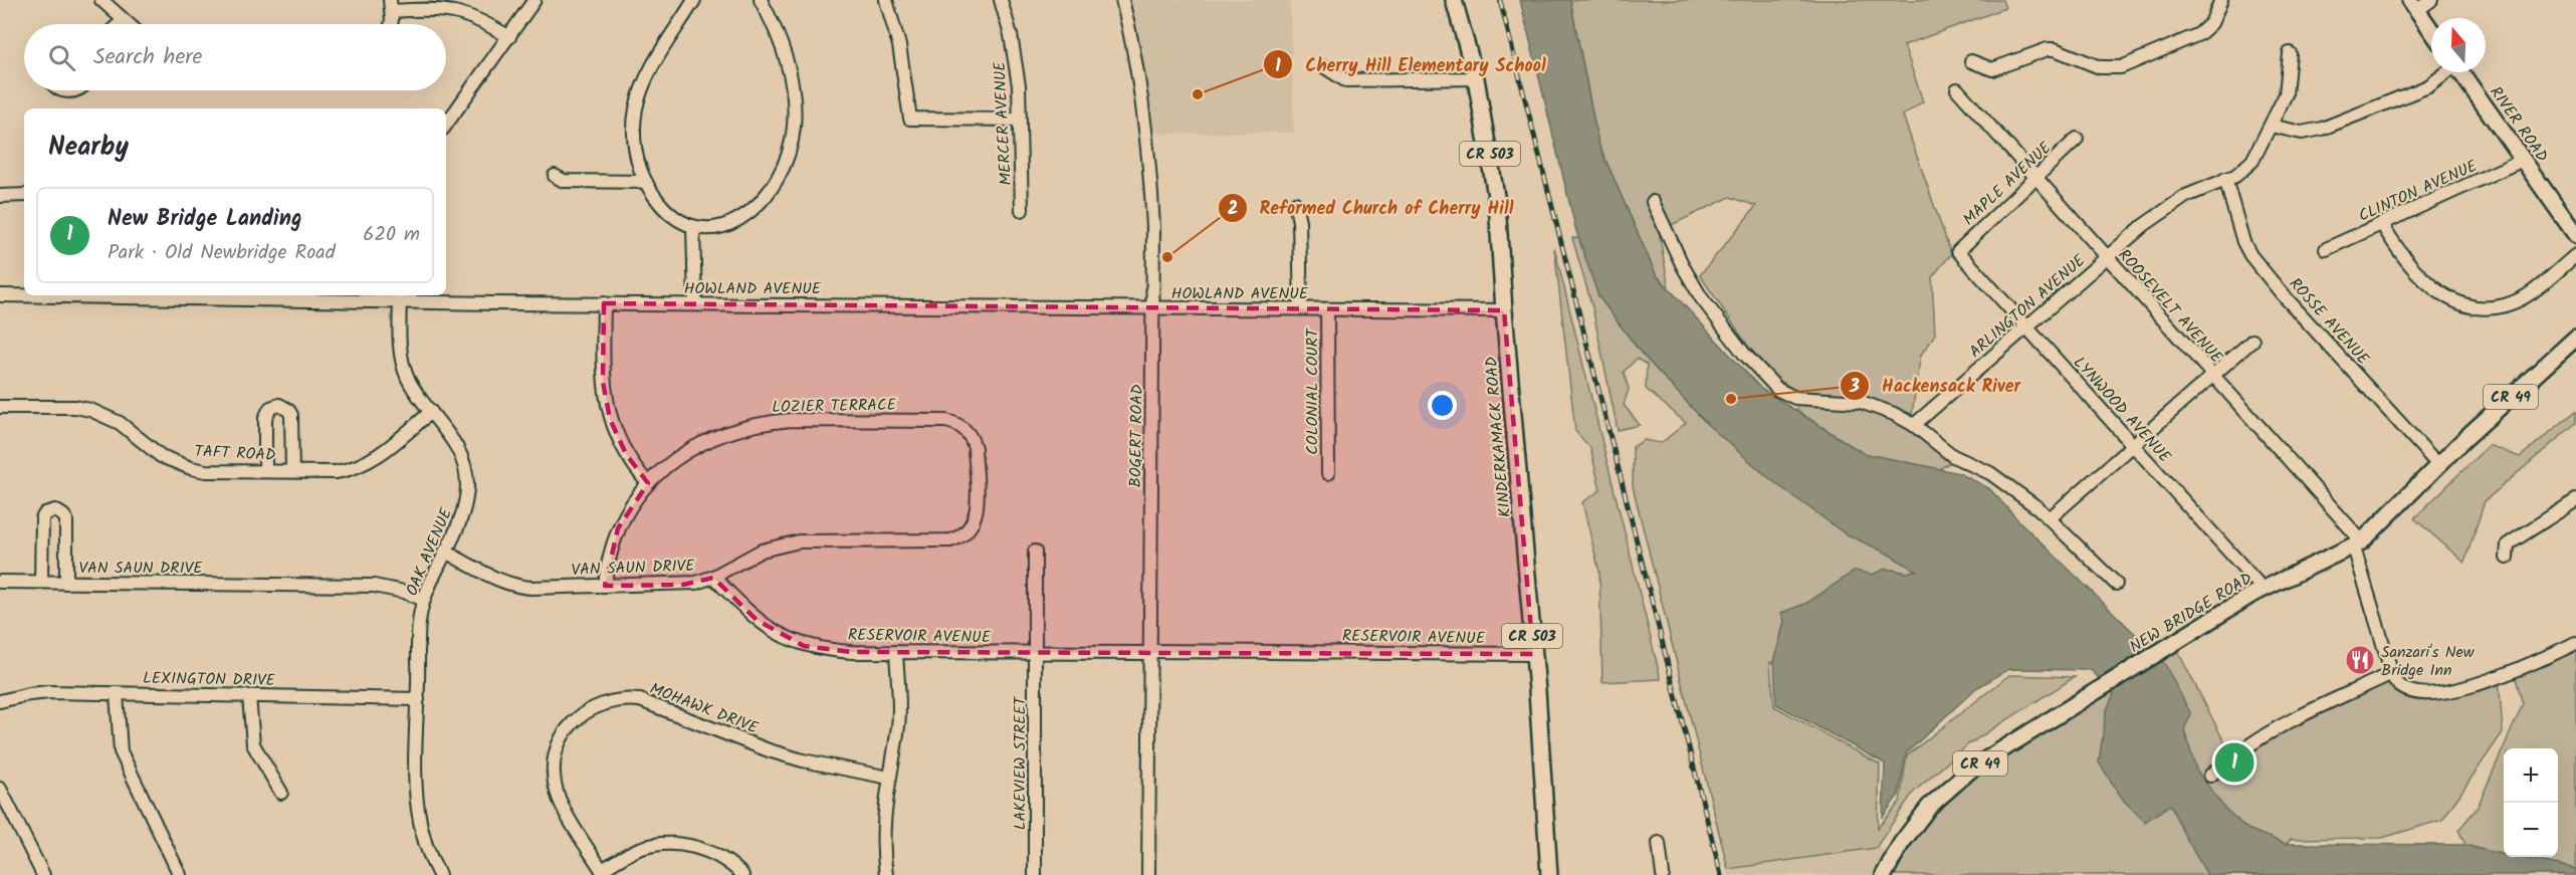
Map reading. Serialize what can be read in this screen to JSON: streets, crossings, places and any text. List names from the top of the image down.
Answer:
{
  "streets": {
    "main road": [
      "RIVER ROAD",
      "CR 503",
      "CR 49",
      "KINDERKAMACK ROAD",
      "NEW BRIDGE ROAD"
    ],
    "street": [
      "MERCER AVENUE",
      "MAPLE AVENUE",
      "CLINTON AVENUE",
      "HOWLAND AVENUE",
      "ARLINGTON AVENUE",
      "ROOSEVELT AVENUE",
      "ROSSE AVENUE",
      "COLONIAL COURT",
      "LOZIER TERRACE",
      "LYNWOOD AVENUE",
      "BOGERT ROAD",
      "TAFT ROAD",
      "OAK AVENUE",
      "VAN SAUN DRIVE",
      "RESERVOIR AVENUE",
      "LEXINGTON DRIVE",
      "MOHAWK DRIVE",
      "LAKEVIEW STREET"
    ]
  },
  "crossings": [
    ["RIVER ROAD", "CLINTON AVENUE"],
    ["MAPLE AVENUE", "ROOSEVELT AVENUE"],
    ["MAPLE AVENUE", "LYNWOOD AVENUE"],
    ["HOWLAND AVENUE", "COLONIAL COURT"],
    ["HOWLAND AVENUE", "BOGERT ROAD"],
    ["HOWLAND AVENUE", "KINDERKAMACK ROAD"],
    ["HOWLAND AVENUE", "OAK AVENUE"],
    ["ARLINGTON AVENUE", "ROOSEVELT AVENUE"],
    ["ARLINGTON AVENUE", "ROSSE AVENUE"],
    ["ARLINGTON AVENUE", "LYNWOOD AVENUE"],
    ["ROOSEVELT AVENUE", "NEW BRIDGE ROAD"],
    ["ROSSE AVENUE", "NEW BRIDGE ROAD"],
    ["LOZIER TERRACE", "VAN SAUN DRIVE"],
    ["LYNWOOD AVENUE", "NEW BRIDGE ROAD"],
    ["BOGERT ROAD", "RESERVOIR AVENUE"],
    ["KINDERKAMACK ROAD", "RESERVOIR AVENUE"],
    ["TAFT ROAD", "OAK AVENUE"],
    ["OAK AVENUE", "VAN SAUN DRIVE"],
    ["OAK AVENUE", "LEXINGTON DRIVE"],
    ["VAN SAUN DRIVE", "RESERVOIR AVENUE"],
    ["RESERVOIR AVENUE", "LAKEVIEW STREET"]
  ],
  "places": {
    "other": ["Cherry Hill Elementary School", "Reformed Church of Cherry Hill", "Hackensack River"],
    "restaurant": ["Sanzari's New Bridge Inn"]
  },
  "north": "top",
  "page": {
    "search": "Search here",
    "heading": "Nearby",
    "list": [
      {
        "mark": "1",
        "name": "New Bridge Landing",
        "note": "Park · Old Newbridge Road",
        "value": "620 m"
      }
    ],
    "pins": "1",
    "map_buttons": ["+", "−"]
  }
}
